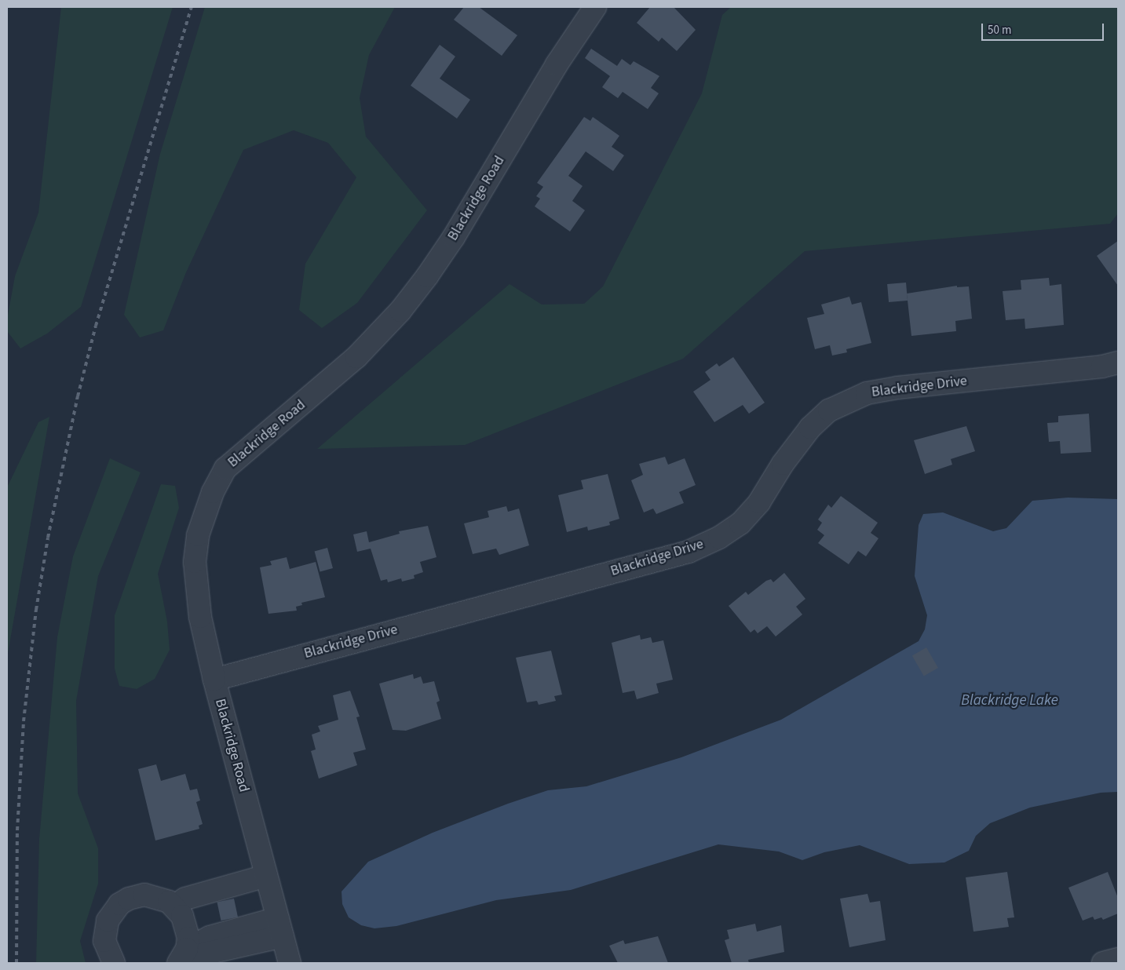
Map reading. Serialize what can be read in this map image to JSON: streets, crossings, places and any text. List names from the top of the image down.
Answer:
{
  "streets": {
    "street": ["Blackridge Road", "Blackridge Drive"]
  },
  "crossings": [
    ["Blackridge Road", "Blackridge Drive"]
  ],
  "water": ["Blackridge Lake"],
  "scale_bar": "50 m"
}
